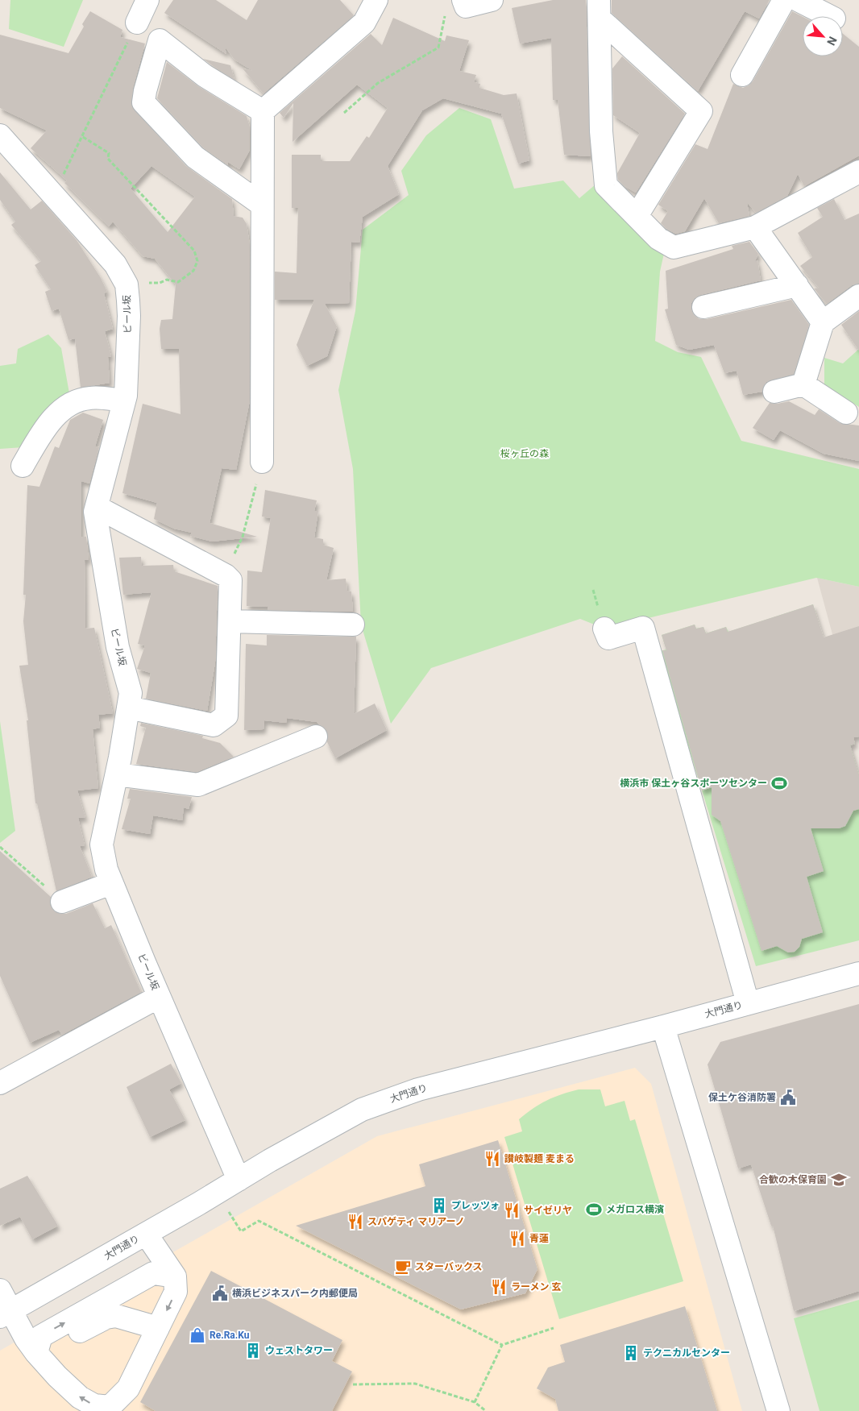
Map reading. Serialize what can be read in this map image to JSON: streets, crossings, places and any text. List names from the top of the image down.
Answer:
{
  "streets": {
    "street": ["ビール坂", "大門通り"]
  },
  "crossings": [
    ["ビール坂", "大門通り"]
  ],
  "parks": ["桜ヶ丘の森"],
  "places": {
    "sports": ["横浜市 保土ヶ谷スポーツセンター", "メガロス横濱"],
    "public building": ["保土ケ谷消防署", "横浜ビジネスパーク内郵便局"],
    "restaurant": [
      "讃岐製麺 麦まる",
      "サイゼリヤ",
      "スパゲティ マリアーノ",
      "青蓮",
      "ラーメン 玄"
    ],
    "school or university": ["合歓の木保育園"],
    "building": ["プレッツォ", "ウェストタワー", "テクニカルセンター"],
    "cafe": ["スターバックス"],
    "shop": ["Re.Ra.Ku"]
  },
  "north": "bottom right"
}
